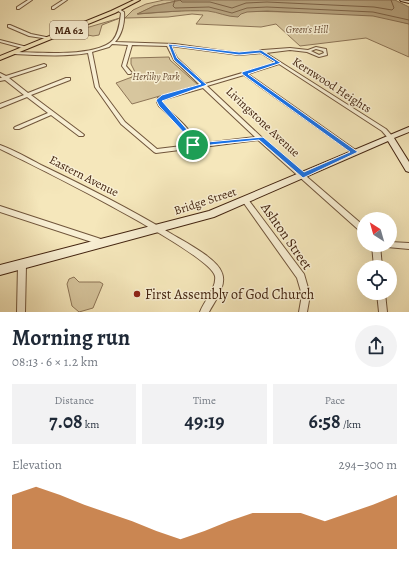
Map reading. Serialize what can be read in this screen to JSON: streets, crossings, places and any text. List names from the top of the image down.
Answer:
{
  "streets": {
    "main road": ["MA 62", "Bridge Street"],
    "street": [
      "Kernwood Heights",
      "Livingstone Avenue",
      "Eastern Avenue",
      "Ashton Street"
    ]
  },
  "crossings": [
    ["Kernwood Heights", "Bridge Street"],
    ["Livingstone Avenue", "Bridge Street"],
    ["Eastern Avenue", "Bridge Street"],
    ["Bridge Street", "Ashton Street"]
  ],
  "parks": ["Green's Hill", "Herlihy Park"],
  "places": ["First Assembly of God Church"],
  "north": "top left",
  "page": {
    "heading": ["Morning run", "08:13 · 6 × 1.2 km"],
    "stats": [
      ["Distance", "7.08 km"],
      ["Time", "49:19"],
      ["Pace", "6:58 /km"]
    ],
    "chart": ["Elevation", "294–300 m"]
  }
}
